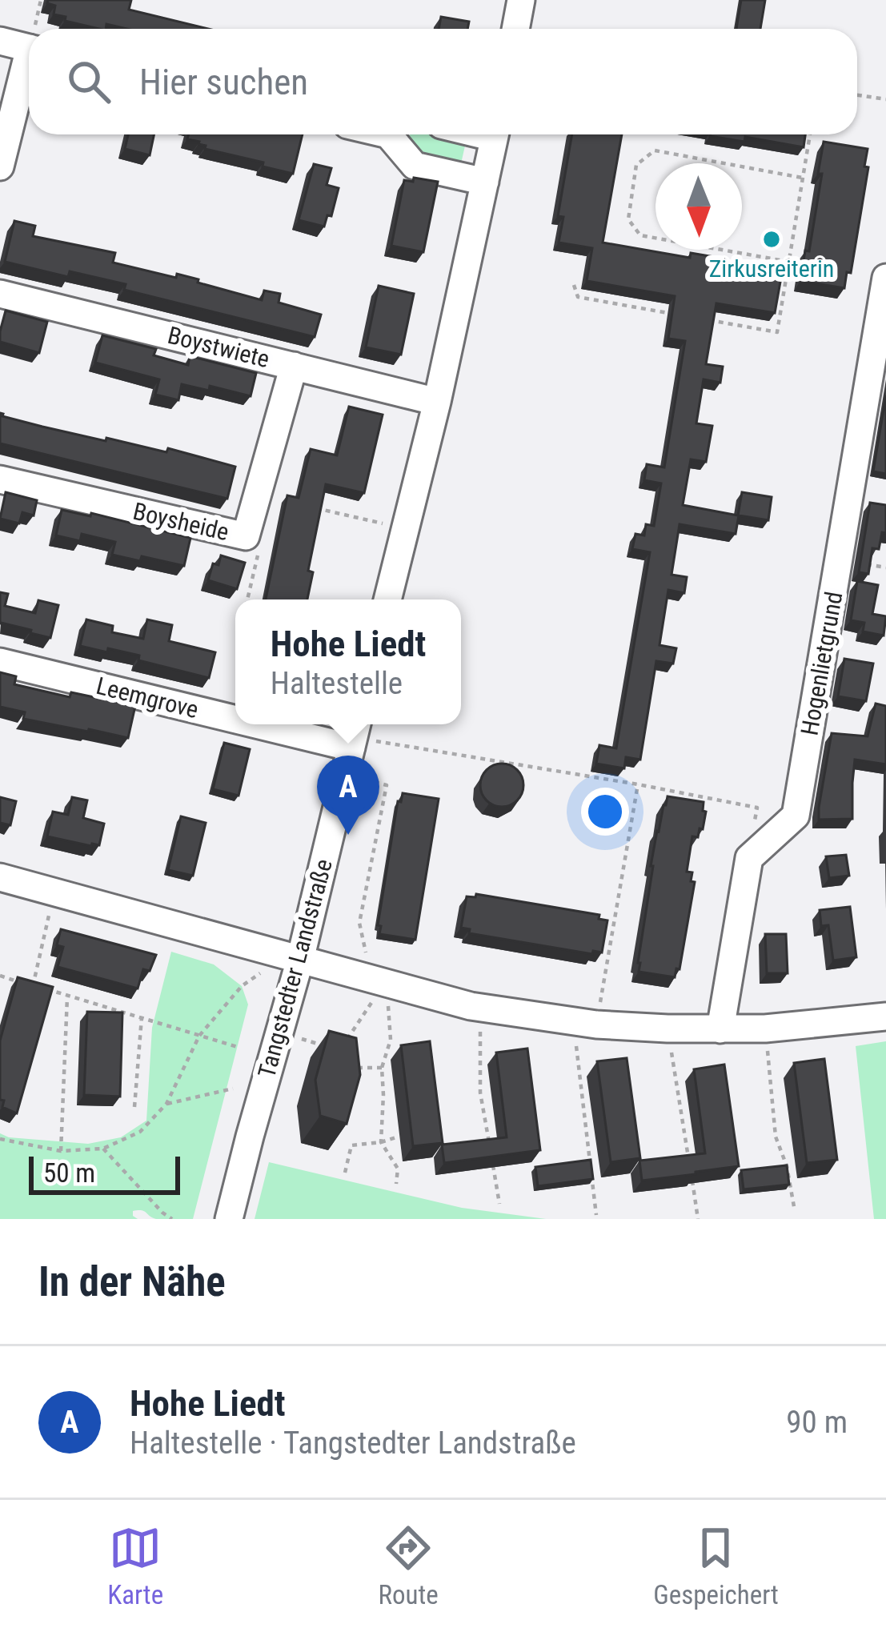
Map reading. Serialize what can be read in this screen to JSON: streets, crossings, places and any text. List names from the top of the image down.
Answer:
{
  "streets": {
    "street": [
      "Boystwiete",
      "Boysheide",
      "Hogenlietgrund",
      "Leemgrove",
      "Tangstedter Landstraße"
    ]
  },
  "crossings": [
    ["Boystwiete", "Boysheide"],
    ["Leemgrove", "Tangstedter Landstraße"]
  ],
  "places": ["Zirkusreiterin"],
  "scale_bar": "50 m",
  "north": "bottom",
  "page": {
    "search": "Hier suchen",
    "popup": ["Hohe Liedt", "Haltestelle"],
    "pins": "A",
    "scale": "50 m",
    "heading": "In der Nähe",
    "list": [
      {
        "mark": "A",
        "name": "Hohe Liedt",
        "note": "Haltestelle · Tangstedter Landstraße",
        "value": "90 m"
      }
    ],
    "nav": ["Karte", "Route", "Gespeichert"]
  }
}
